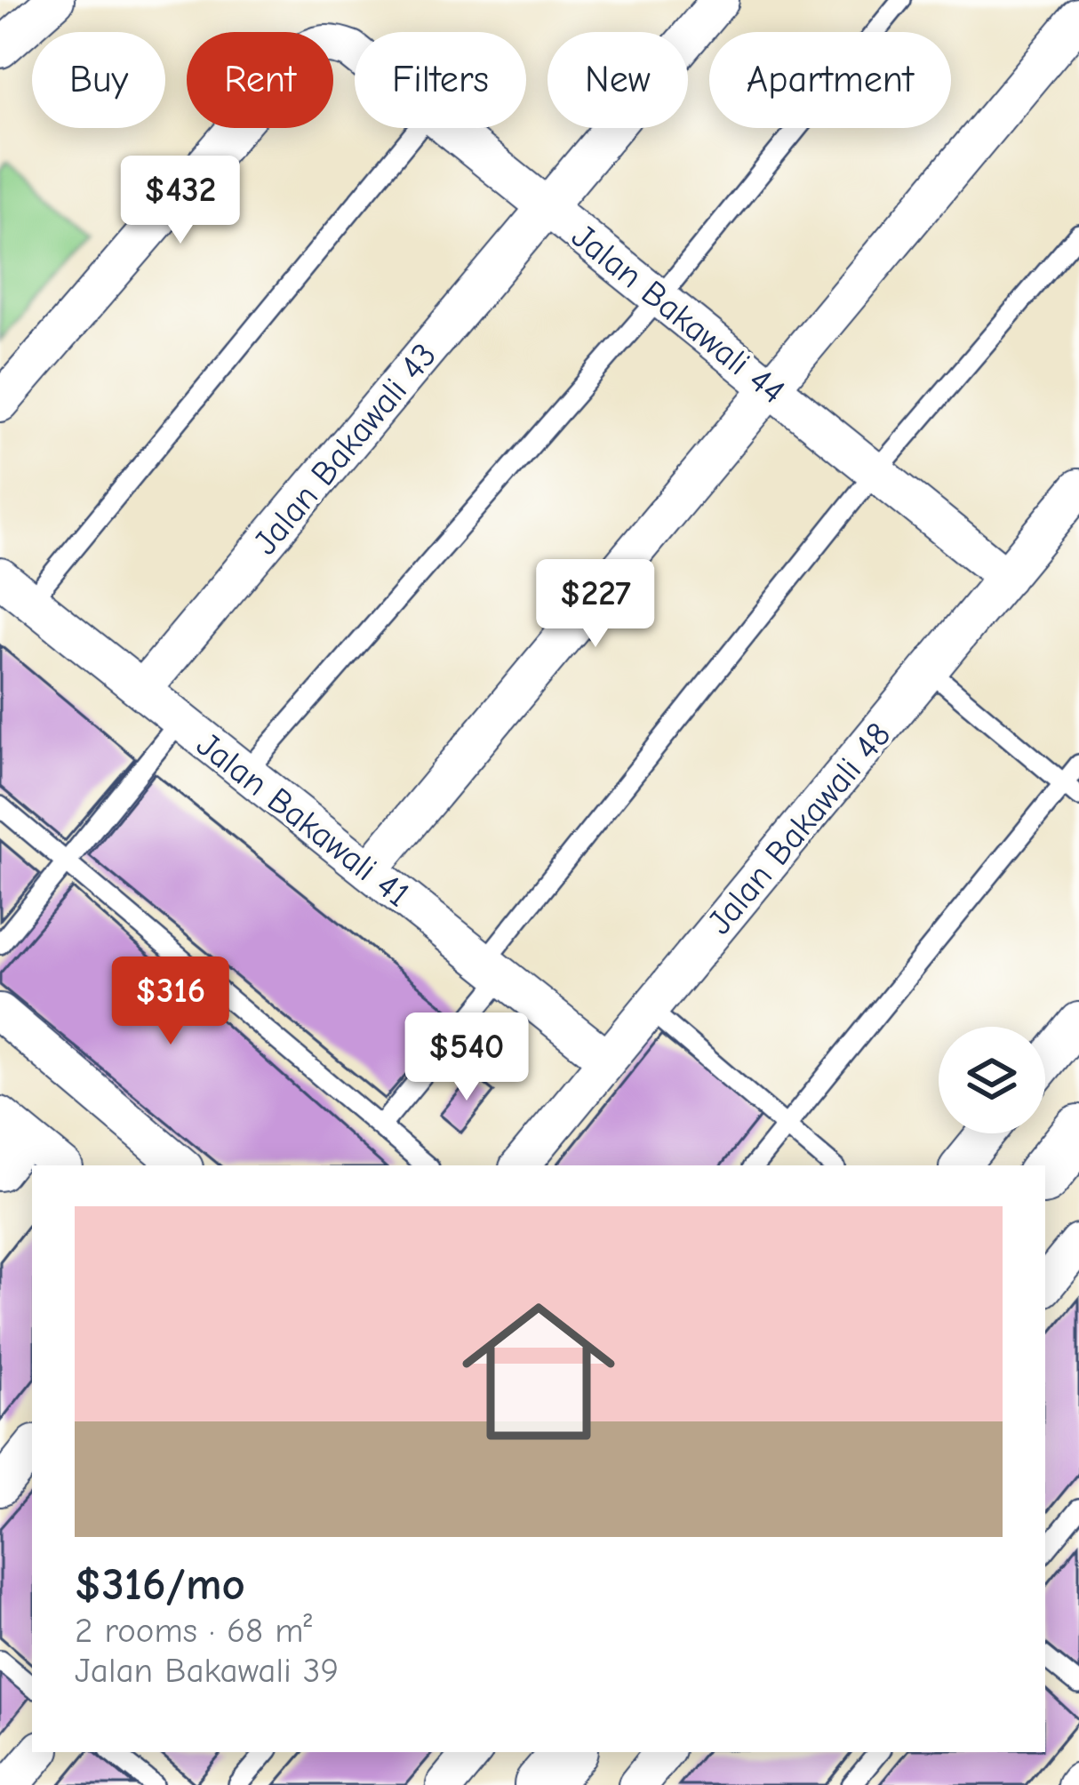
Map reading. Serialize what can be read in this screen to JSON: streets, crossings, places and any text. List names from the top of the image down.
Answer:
{
  "streets": {
    "street": [
      "Jalan Bakawali 44",
      "Jalan Bakawali 43",
      "Jalan Bakawali 41",
      "Jalan Bakawali 48"
    ]
  },
  "crossings": [
    ["Jalan Bakawali 44", "Jalan Bakawali 43"],
    ["Jalan Bakawali 44", "Jalan Bakawali 48"],
    ["Jalan Bakawali 43", "Jalan Bakawali 41"],
    ["Jalan Bakawali 41", "Jalan Bakawali 48"]
  ],
  "page": {
    "chip": [
      "Buy",
      "Rent",
      "Filters",
      "New",
      "Apartment"
    ],
    "price": [
      "$432",
      "$227",
      "$316",
      "$540"
    ],
    "list": [
      {
        "name": "$316/mo",
        "note": "2 rooms · 68 m² · Jalan Bakawali 39"
      }
    ]
  }
}
